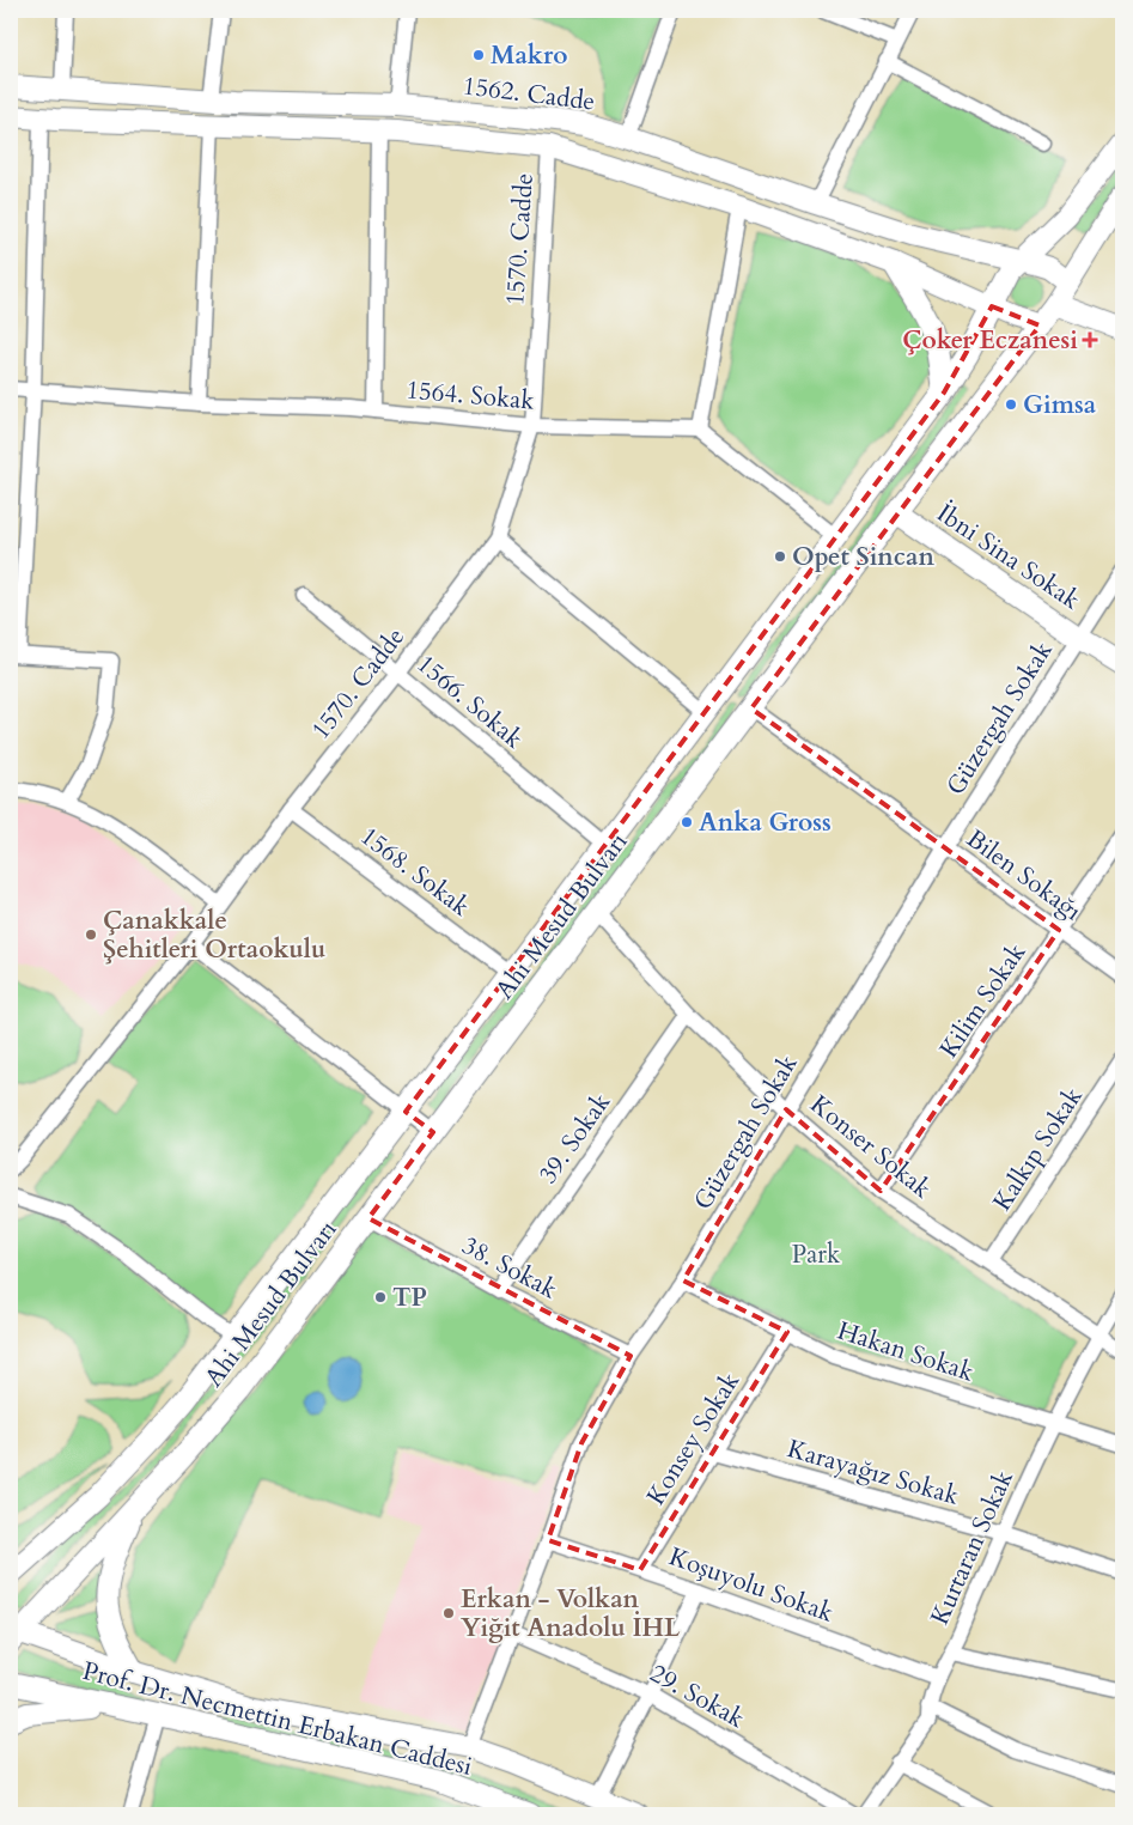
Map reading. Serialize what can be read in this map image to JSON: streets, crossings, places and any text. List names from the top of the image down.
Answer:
{
  "streets": {
    "main road": [
      "1562. Cadde",
      "İbni Sina Sokak",
      "Ahi Mesud Bulvarı",
      "Prof. Dr. Necmettin Erbakan Caddesi"
    ],
    "street": [
      "1570. Cadde",
      "1564. Sokak",
      "1566. Sokak",
      "Güzergah Sokak",
      "1568. Sokak",
      "Bilen Sokağı",
      "Kilim Sokak",
      "39. Sokak",
      "Konser Sokak",
      "Kalkıp Sokak",
      "38. Sokak",
      "Hakan Sokak",
      "Konsey Sokak",
      "Karayağız Sokak",
      "Kurtaran Sokak",
      "Koşuyolu Sokak",
      "29. Sokak"
    ]
  },
  "crossings": [
    ["1562. Cadde", "1570. Cadde"],
    ["1562. Cadde", "Ahi Mesud Bulvarı"],
    ["1570. Cadde", "1564. Sokak"],
    ["1570. Cadde", "1566. Sokak"],
    ["1570. Cadde", "1568. Sokak"],
    ["İbni Sina Sokak", "Güzergah Sokak"],
    ["İbni Sina Sokak", "Ahi Mesud Bulvarı"],
    ["1566. Sokak", "Ahi Mesud Bulvarı"],
    ["Güzergah Sokak", "Bilen Sokağı"],
    ["Güzergah Sokak", "Konser Sokak"],
    ["Güzergah Sokak", "38. Sokak"],
    ["Güzergah Sokak", "Hakan Sokak"],
    ["Güzergah Sokak", "Koşuyolu Sokak"],
    ["Güzergah Sokak", "29. Sokak"],
    ["Güzergah Sokak", "Prof. Dr. Necmettin Erbakan Caddesi"],
    ["1568. Sokak", "Ahi Mesud Bulvarı"],
    ["Bilen Sokağı", "Ahi Mesud Bulvarı"],
    ["Bilen Sokağı", "Kilim Sokak"],
    ["Ahi Mesud Bulvarı", "Konser Sokak"],
    ["Ahi Mesud Bulvarı", "38. Sokak"],
    ["Ahi Mesud Bulvarı", "Prof. Dr. Necmettin Erbakan Caddesi"],
    ["Kilim Sokak", "Konser Sokak"],
    ["39. Sokak", "Konser Sokak"],
    ["39. Sokak", "38. Sokak"],
    ["Konser Sokak", "Kalkıp Sokak"],
    ["Konser Sokak", "Kurtaran Sokak"],
    ["Hakan Sokak", "Konsey Sokak"],
    ["Hakan Sokak", "Kurtaran Sokak"],
    ["Konsey Sokak", "Karayağız Sokak"],
    ["Konsey Sokak", "Koşuyolu Sokak"],
    ["Karayağız Sokak", "Kurtaran Sokak"],
    ["Kurtaran Sokak", "Koşuyolu Sokak"]
  ],
  "parks": ["Park"],
  "places": {
    "other": [
      "Makro",
      "Gimsa",
      "Opet Sincan",
      "Anka Gross",
      "Çanakkale Şehitleri Ortaokulu",
      "TP",
      "Erkan - Volkan Yiğit Anadolu İHL"
    ],
    "health": ["Çoker Eczanesi"]
  }
}
